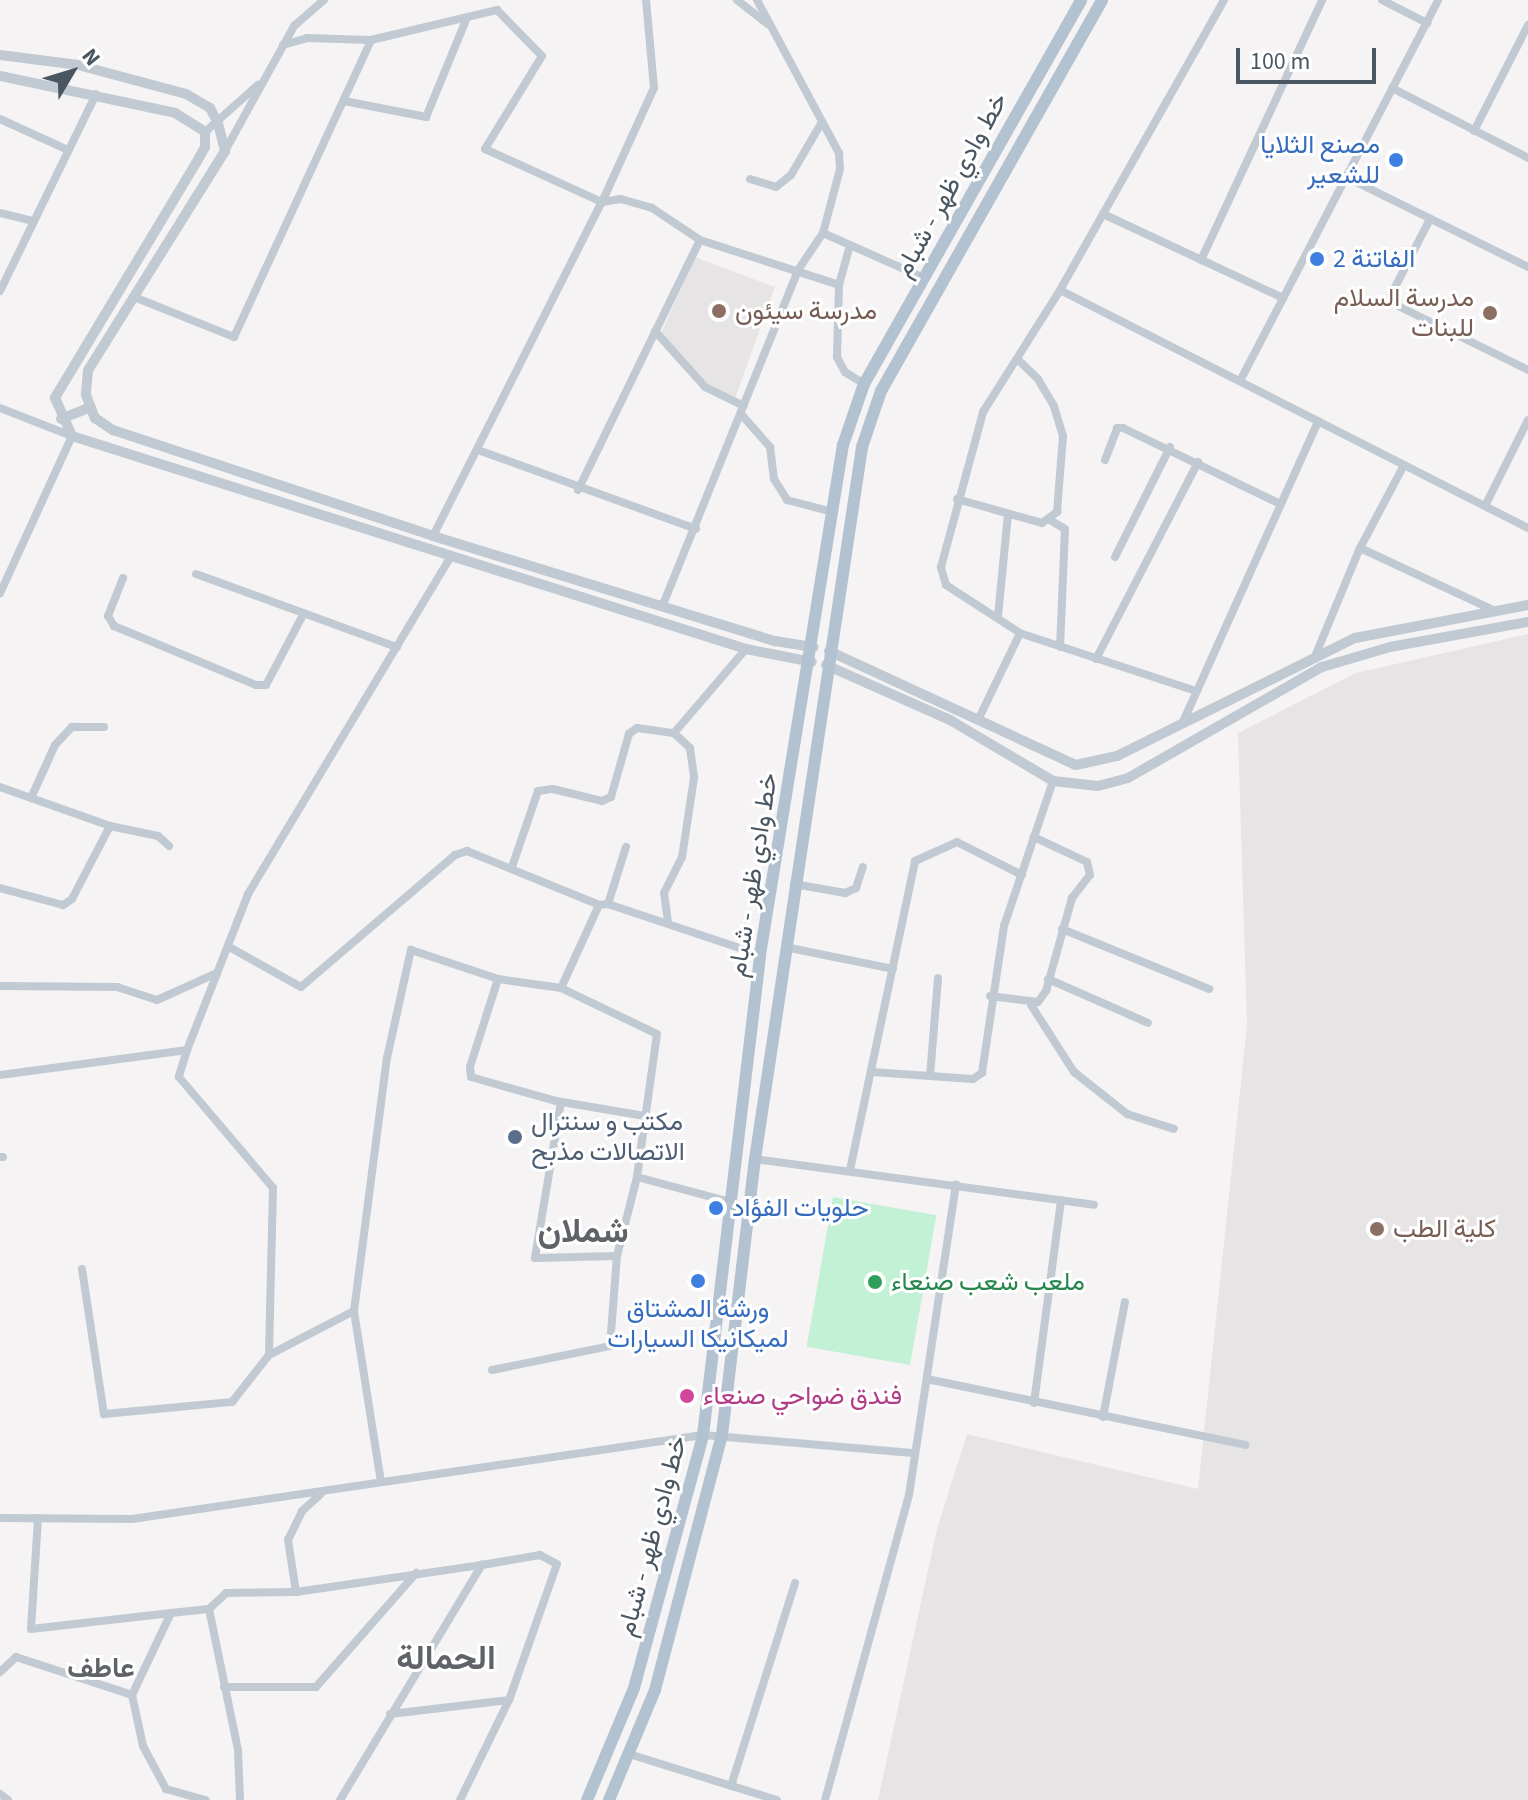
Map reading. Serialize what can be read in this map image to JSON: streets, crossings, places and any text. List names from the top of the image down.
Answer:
{
  "streets": {
    "main road": ["خط وادي ظهر - شبام"]
  },
  "districts": ["شملان", "الحمالة", "عاطف"],
  "places": [
    "مصنع الثلايا للشعير",
    "الفاتنة 2",
    "مدرسة سيئون",
    "مدرسة السلام للبنات",
    "مكتب و سنترال الاتصالات مذبح",
    "حلويات الفؤاد",
    "كلية الطب",
    "ورشة المشتاق لميكانيكا السيارات",
    "ملعب شعب صنعاء",
    "فندق ضواحي صنعاء"
  ],
  "scale_bar": "100 m",
  "north": "top right"
}
